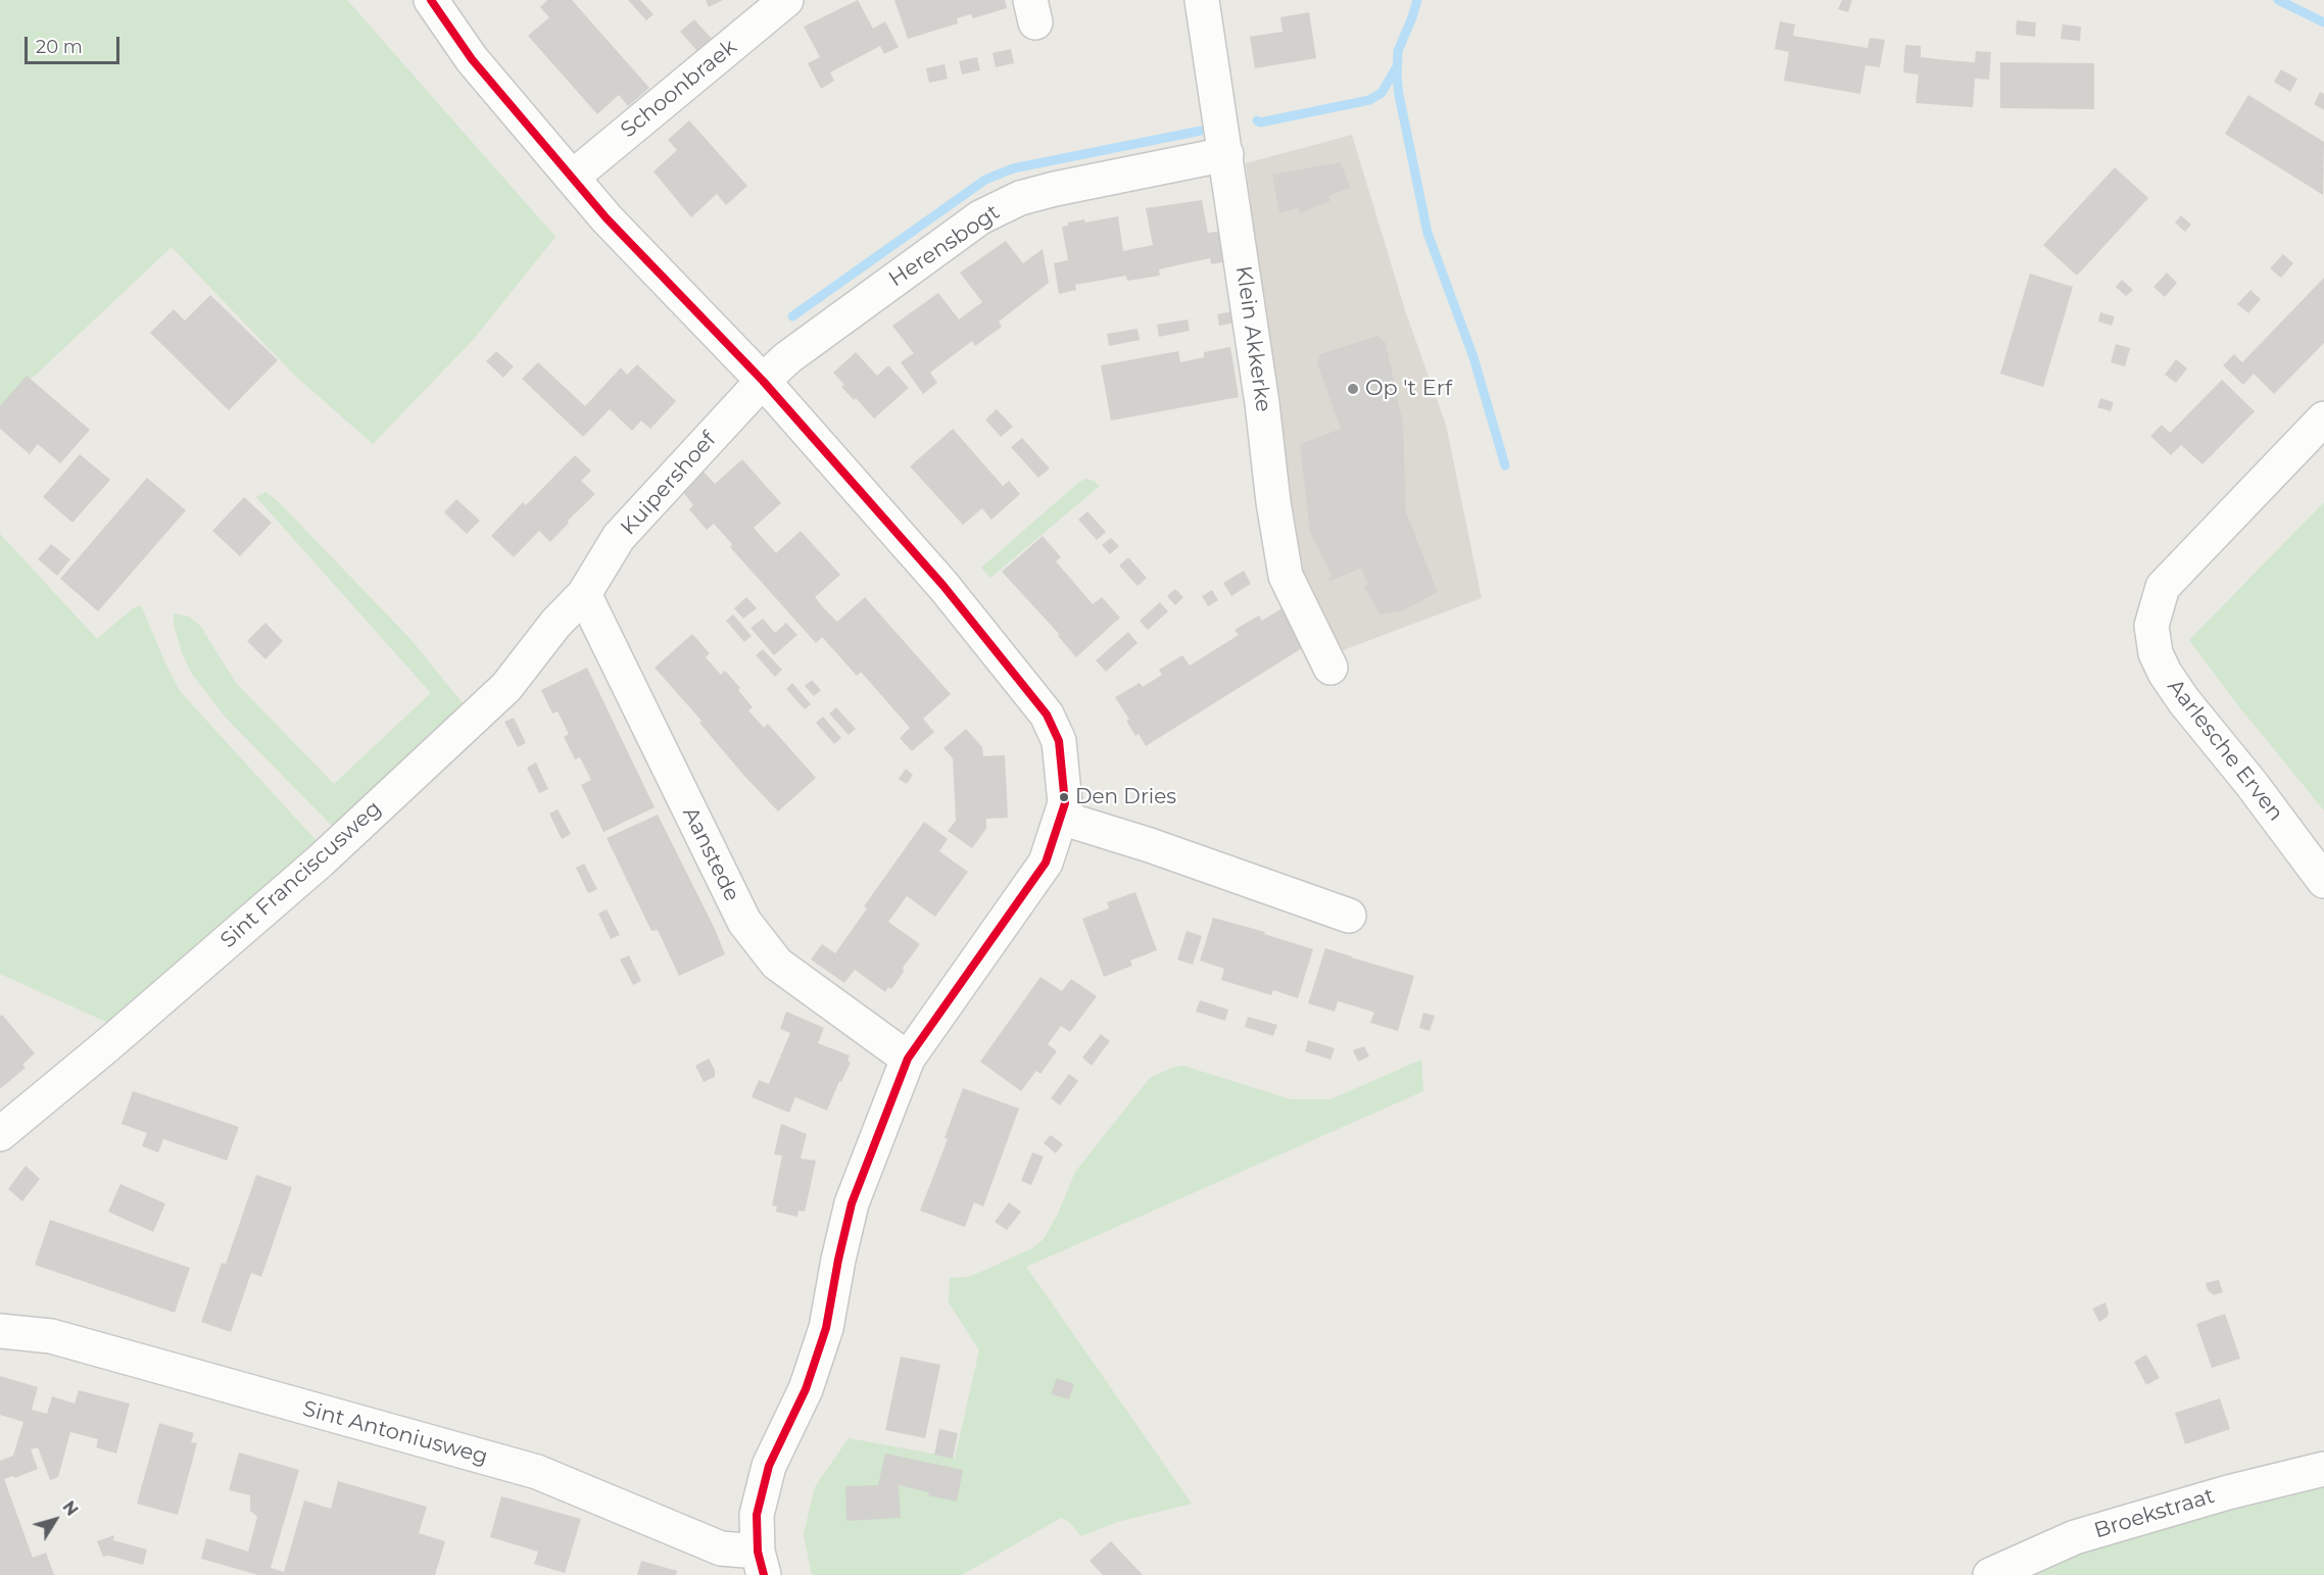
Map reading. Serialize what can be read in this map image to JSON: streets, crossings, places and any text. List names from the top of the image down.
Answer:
{
  "streets": {
    "street": [
      "Schoonbraek",
      "Herensbogt",
      "Klein Akkerke",
      "Kuipershoef",
      "Aarlesche Erven",
      "Aanstede",
      "Sint Franciscusweg",
      "Sint Antoniusweg",
      "Broekstraat"
    ]
  },
  "crossings": [
    ["Herensbogt", "Klein Akkerke"],
    ["Herensbogt", "Kuipershoef"],
    ["Kuipershoef", "Aanstede"],
    ["Kuipershoef", "Sint Franciscusweg"],
    ["Aanstede", "Sint Franciscusweg"]
  ],
  "places": ["Op 't Erf", "Den Dries"],
  "scale_bar": "20 m",
  "north": "top right"
}
